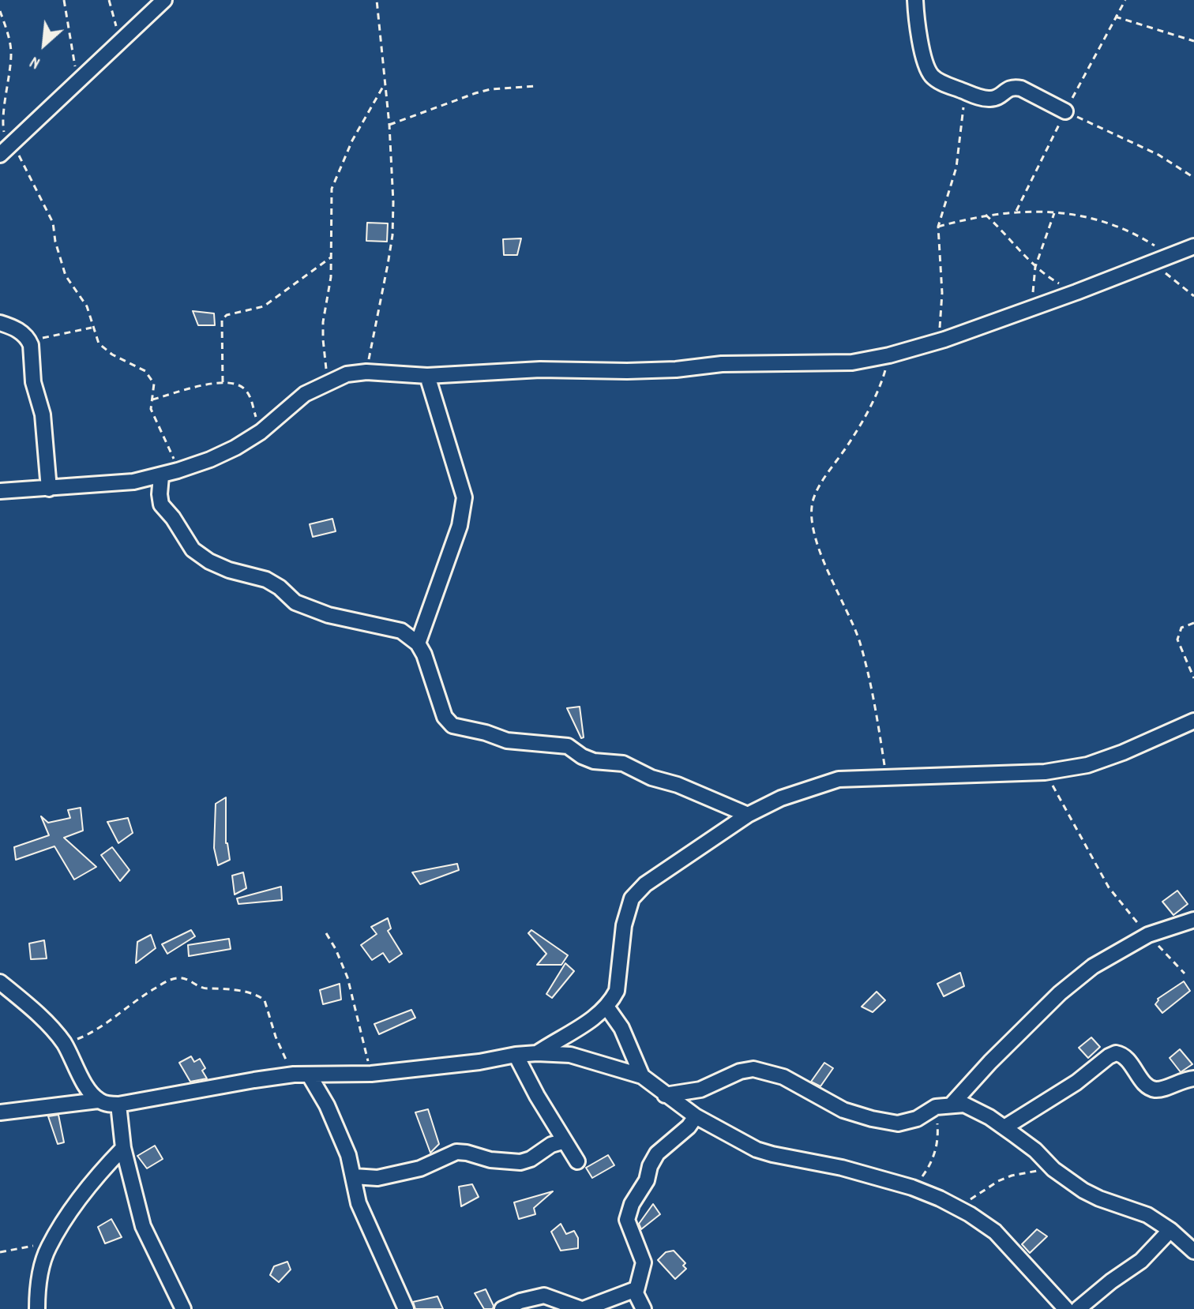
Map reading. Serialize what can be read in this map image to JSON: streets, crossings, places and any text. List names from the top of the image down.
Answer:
{
  "north": "bottom left"
}
